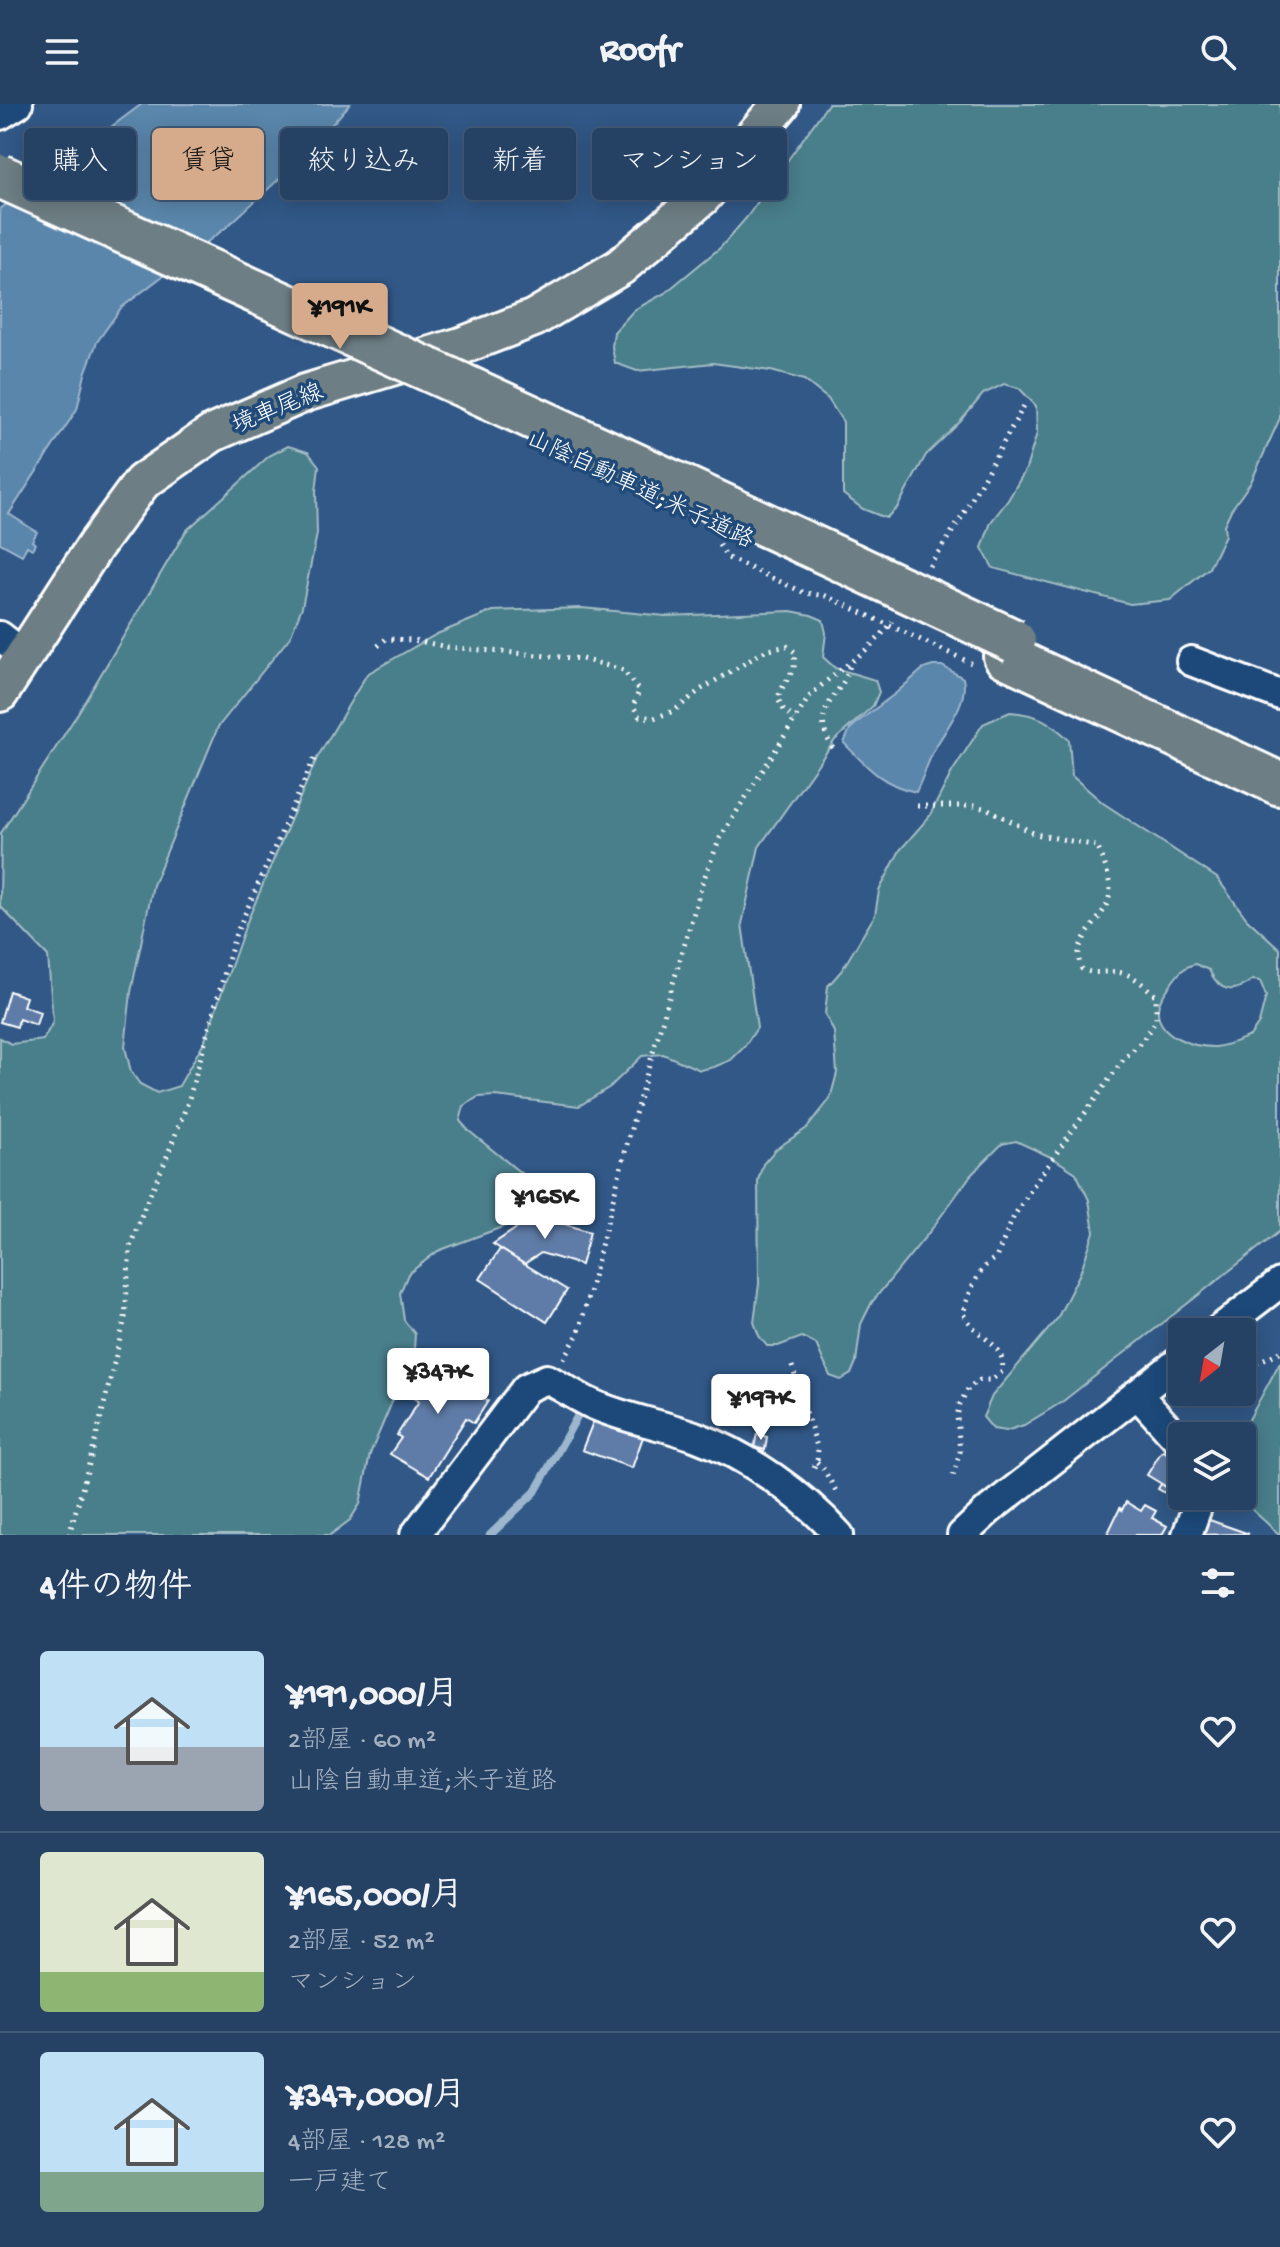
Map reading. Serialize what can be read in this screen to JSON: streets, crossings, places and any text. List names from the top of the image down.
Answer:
{
  "streets": {
    "highway": ["山陰自動車道;米子道路"],
    "main road": ["境車尾線"]
  },
  "north": "bottom left",
  "page": {
    "header": "Roofr",
    "chip": [
      "購入",
      "賃貸",
      "絞り込み",
      "新着",
      "マンション"
    ],
    "price": [
      "¥191K",
      "¥165K",
      "¥347K",
      "¥197K"
    ],
    "heading": "4件の物件",
    "list": [
      {
        "name": "¥191,000/月",
        "note": "2部屋 · 60 m² · 山陰自動車道;米子道路"
      },
      {
        "name": "¥165,000/月",
        "note": "2部屋 · 52 m² · マンション"
      },
      {
        "name": "¥347,000/月",
        "note": "4部屋 · 128 m² · 一戸建て"
      }
    ]
  }
}
